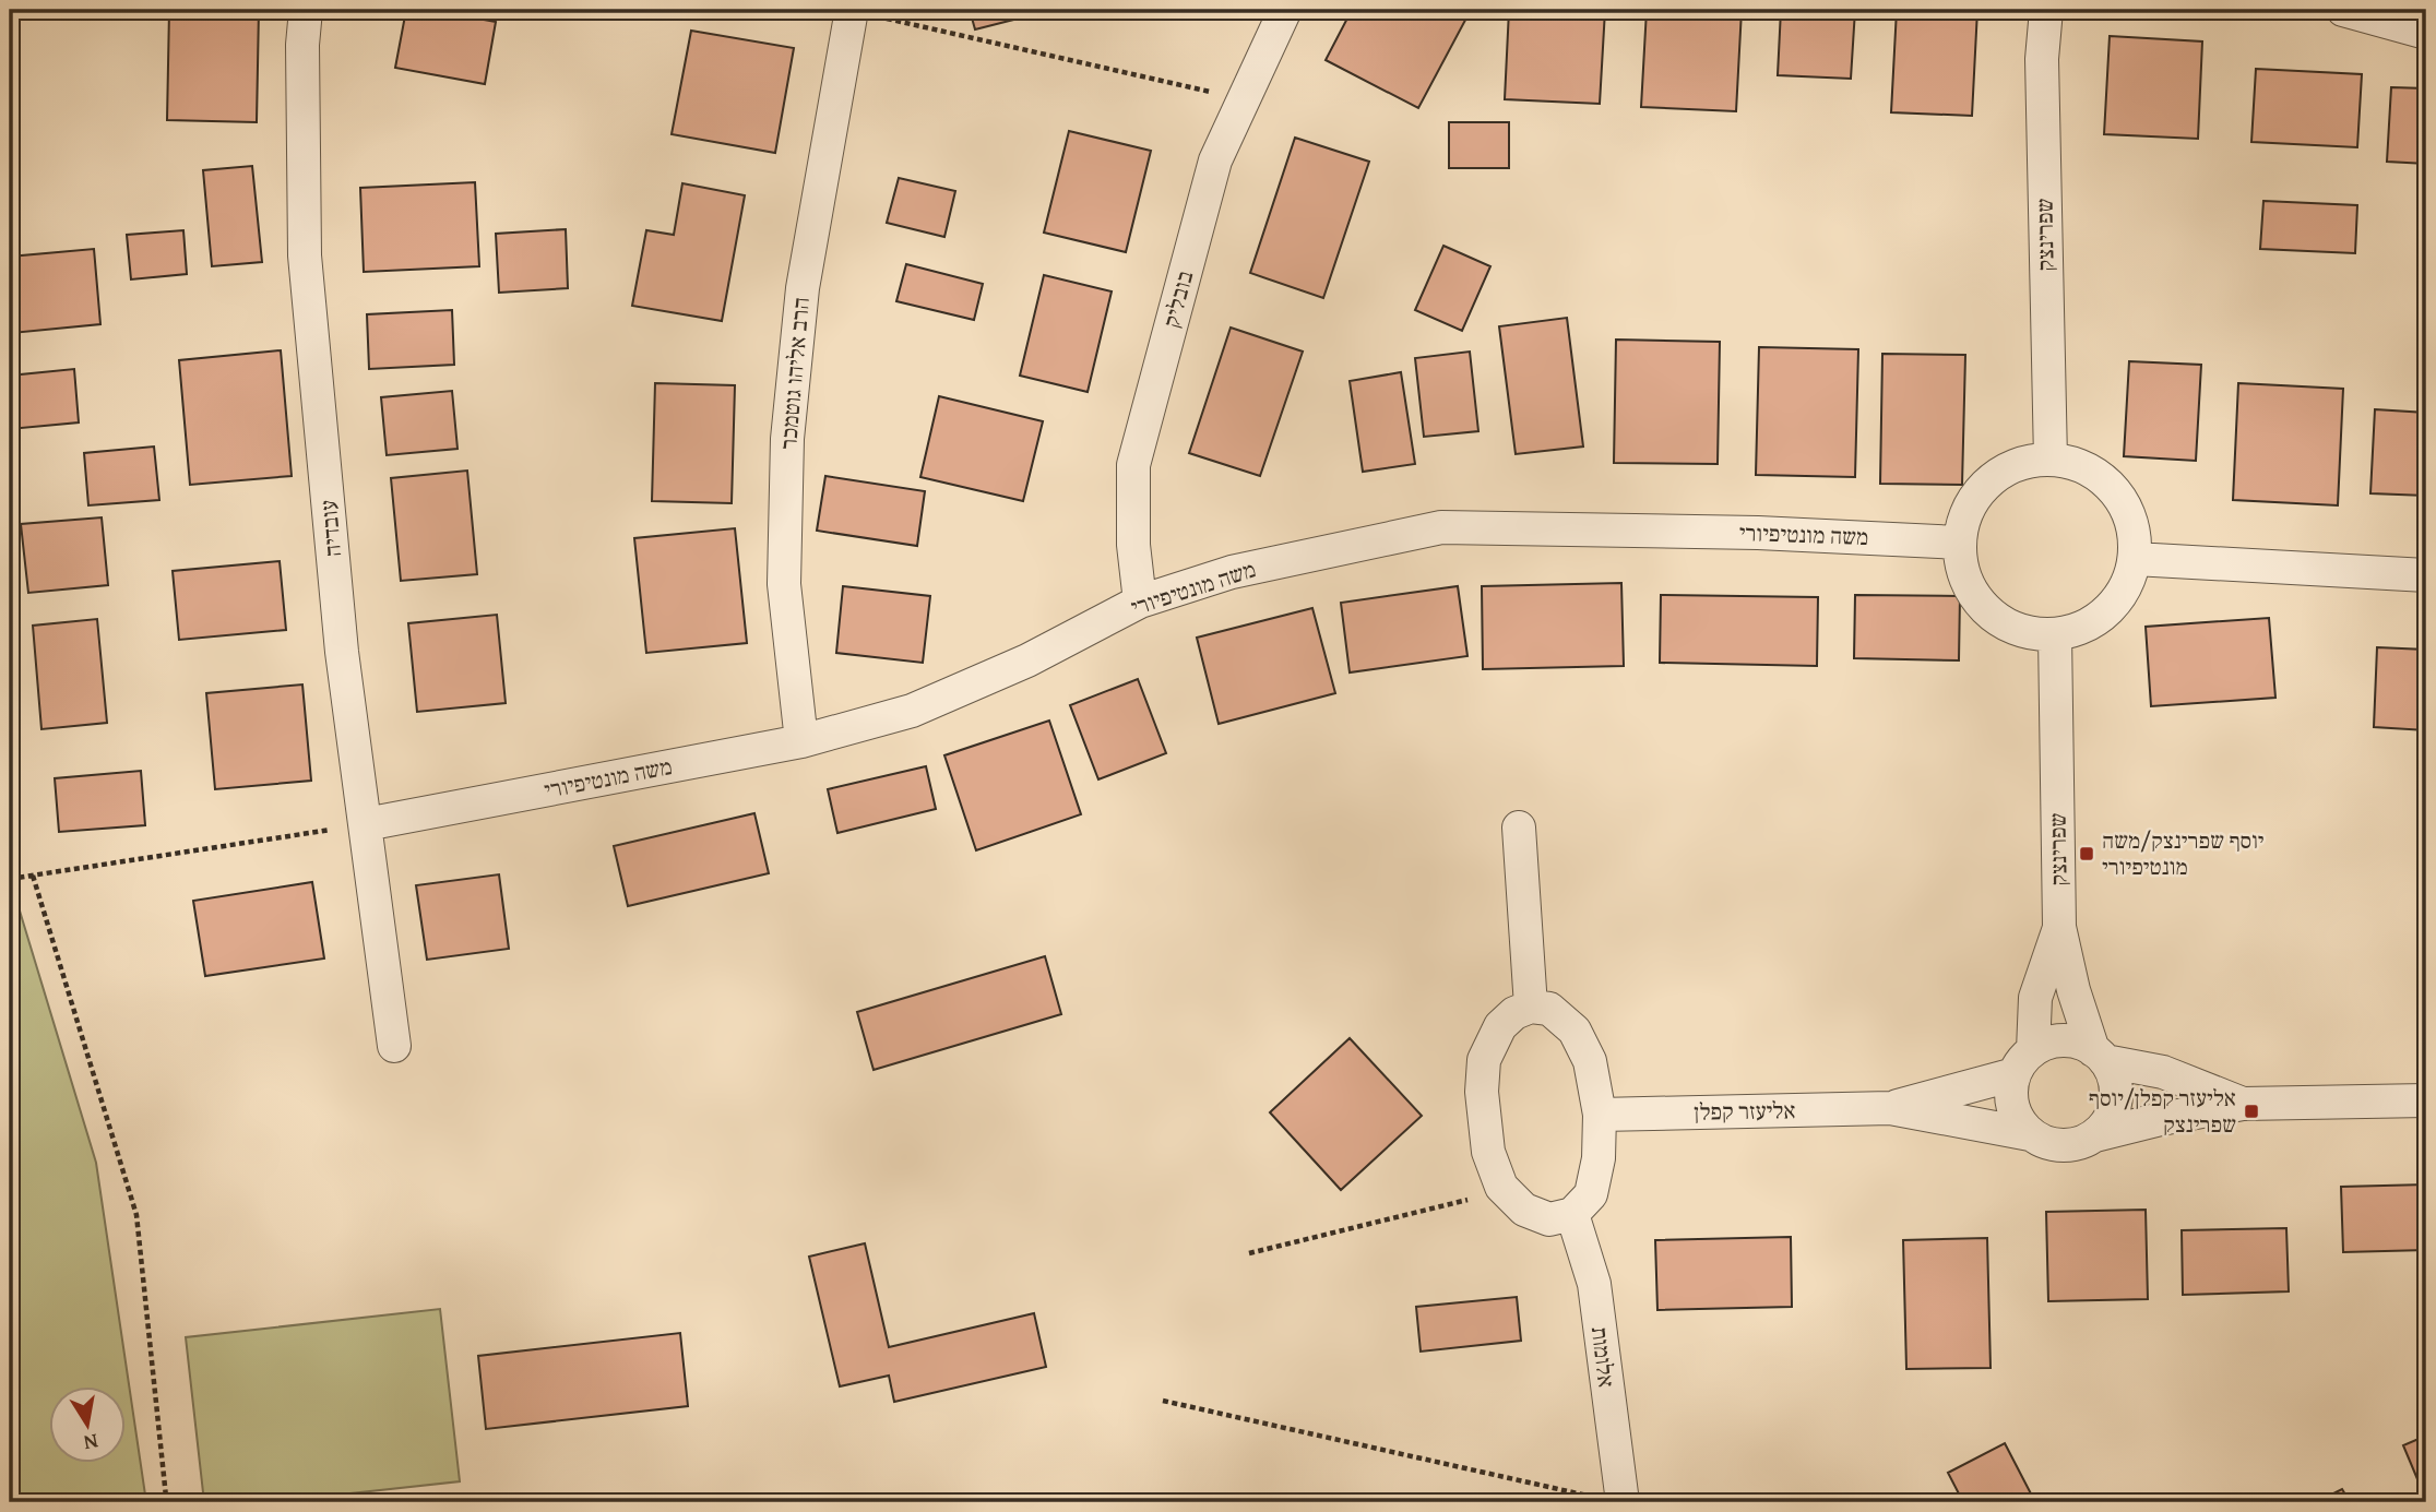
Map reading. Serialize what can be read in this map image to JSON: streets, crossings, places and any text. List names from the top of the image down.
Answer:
{
  "streets": {
    "street": [
      "שפרינצק",
      "בובליק",
      "הרב אליהו גוטמכר",
      "עובדיה",
      "משה מונטיפיורי",
      "אליעזר קפלן",
      "אלומות"
    ]
  },
  "crossings": [
    ["שפרינצק", "משה מונטיפיורי"],
    ["שפרינצק", "אליעזר קפלן"],
    ["בובליק", "משה מונטיפיורי"],
    ["הרב אליהו גוטמכר", "משה מונטיפיורי"],
    ["עובדיה", "משה מונטיפיורי"],
    ["אליעזר קפלן", "אלומות"]
  ],
  "places": {
    "transit": ["יוסף שפרינצק/משה מונטיפיורי", "אליעזר קפלן/יוסף שפרינצק"]
  },
  "north": "bottom"
}
